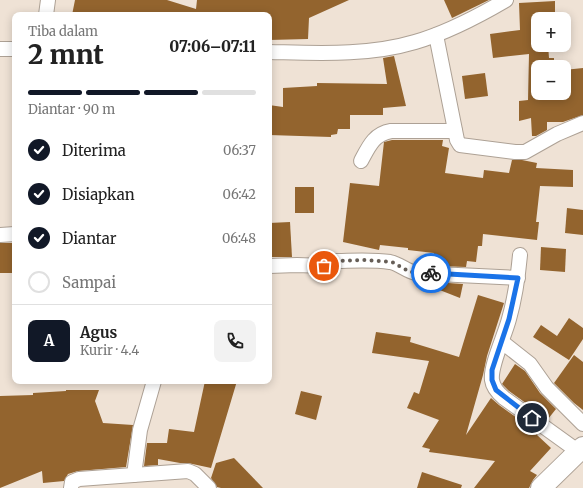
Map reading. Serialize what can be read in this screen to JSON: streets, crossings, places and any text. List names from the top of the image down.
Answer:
{
  "page": {
    "map_buttons": ["+", "−"],
    "heading": ["2 mnt", "Tiba dalam", "07:06–07:11"],
    "panel": ["Agus", "Kurir · 4.4"],
    "bar": "Diantar · 90 m",
    "list": [
      ["Diterima", "06:37"],
      ["Disiapkan", "06:42"],
      ["Diantar", "06:48"],
      "Sampai"
    ],
    "round": "A"
  }
}
